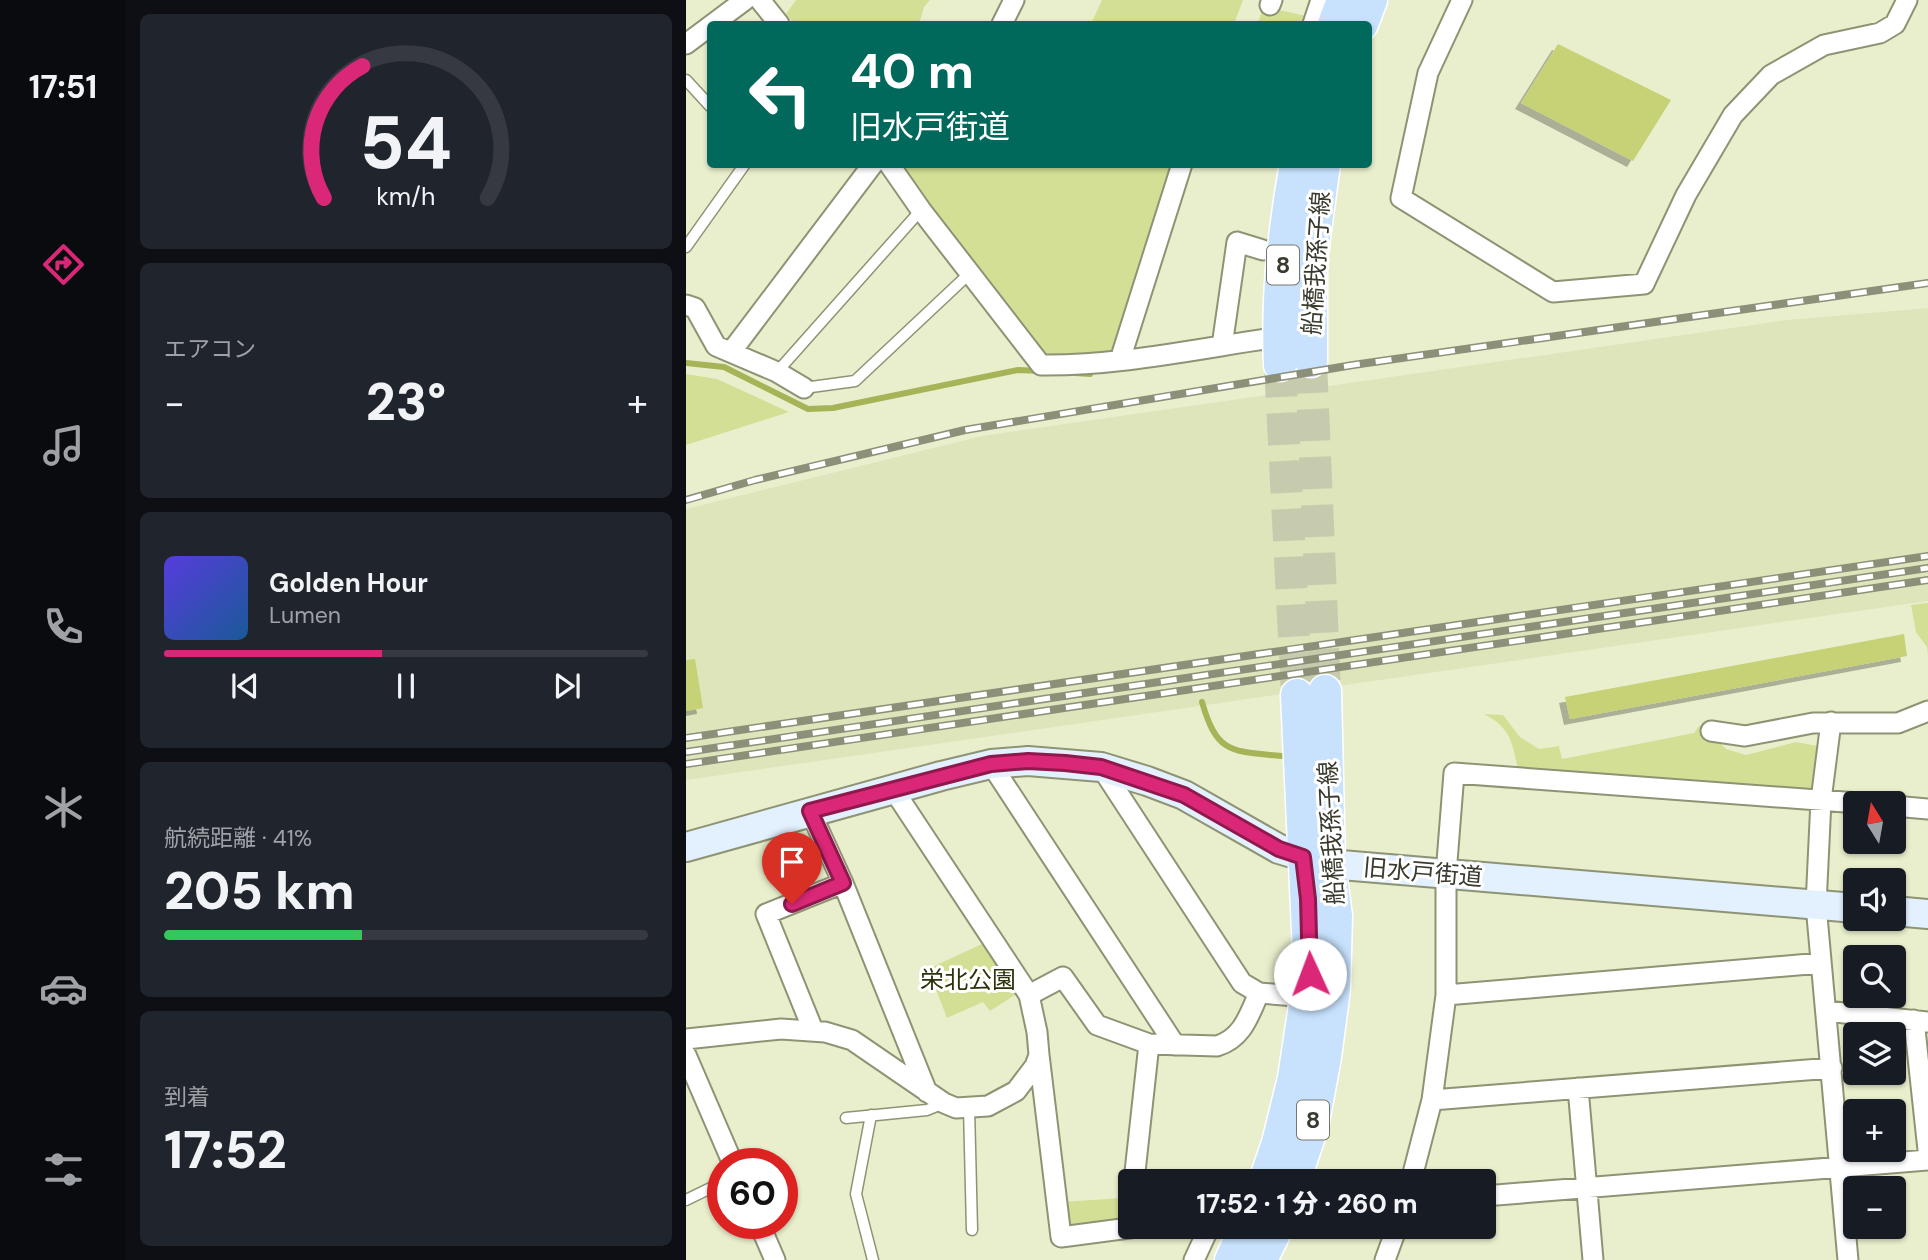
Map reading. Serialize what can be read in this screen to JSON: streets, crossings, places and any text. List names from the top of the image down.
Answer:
{
  "streets": {
    "main road": ["船橋我孫子線", "8"],
    "street": ["旧水戸街道"]
  },
  "crossings": [
    ["船橋我孫子線", "旧水戸街道"]
  ],
  "parks": ["栄北公園"],
  "north": "top",
  "page": {
    "tabs": "17:51",
    "turn": ["40 m", "旧水戸街道"],
    "tile": [
      "エアコン",
      ["航続距離 · 41%", "205 km"],
      ["到着", "17:52"]
    ],
    "heat": ["−", "23°", "+"],
    "song": ["Golden Hour", "Lumen"],
    "map_buttons": ["+", "−"],
    "limit": "60",
    "trip": "17:52 · 1 分 · 260 m",
    "gauge": ["54", "km/h"]
  }
}
